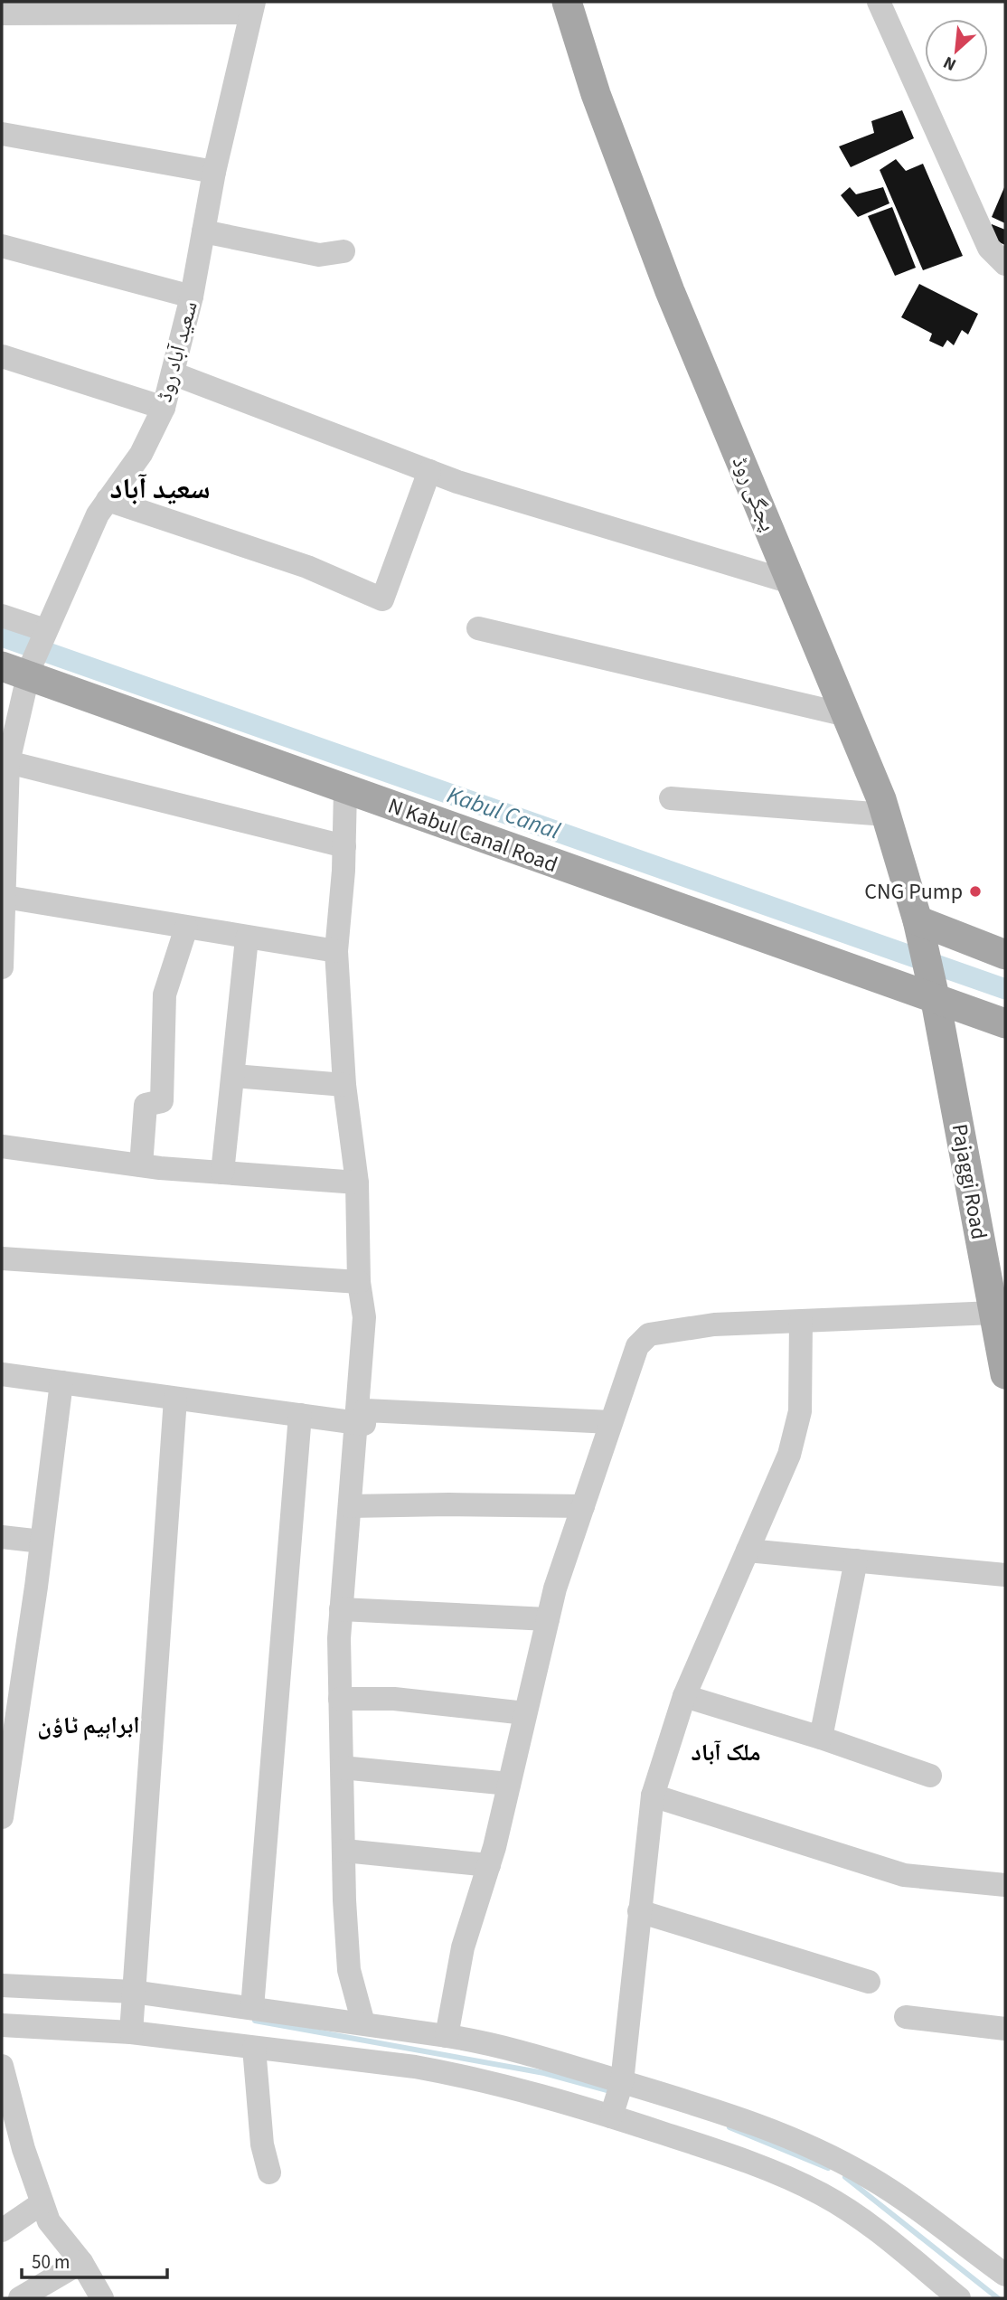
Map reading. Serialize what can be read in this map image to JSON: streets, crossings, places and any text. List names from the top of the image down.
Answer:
{
  "streets": {
    "main road": ["پجگی روڈ", "N Kabul Canal Road", "Pajaggi Road"],
    "street": ["سعید آباد روڈ"]
  },
  "crossings": [
    ["سعید آباد روڈ", "N Kabul Canal Road"],
    ["پجگی روڈ", "N Kabul Canal Road"],
    ["پجگی روڈ", "Pajaggi Road"],
    ["N Kabul Canal Road", "Pajaggi Road"]
  ],
  "districts": ["سعید آباد", "ابراہیم ٹاؤن", "ملک آباد"],
  "water": ["Kabul Canal"],
  "places": ["CNG Pump"],
  "scale_bar": "50 m",
  "north": "bottom left"
}
